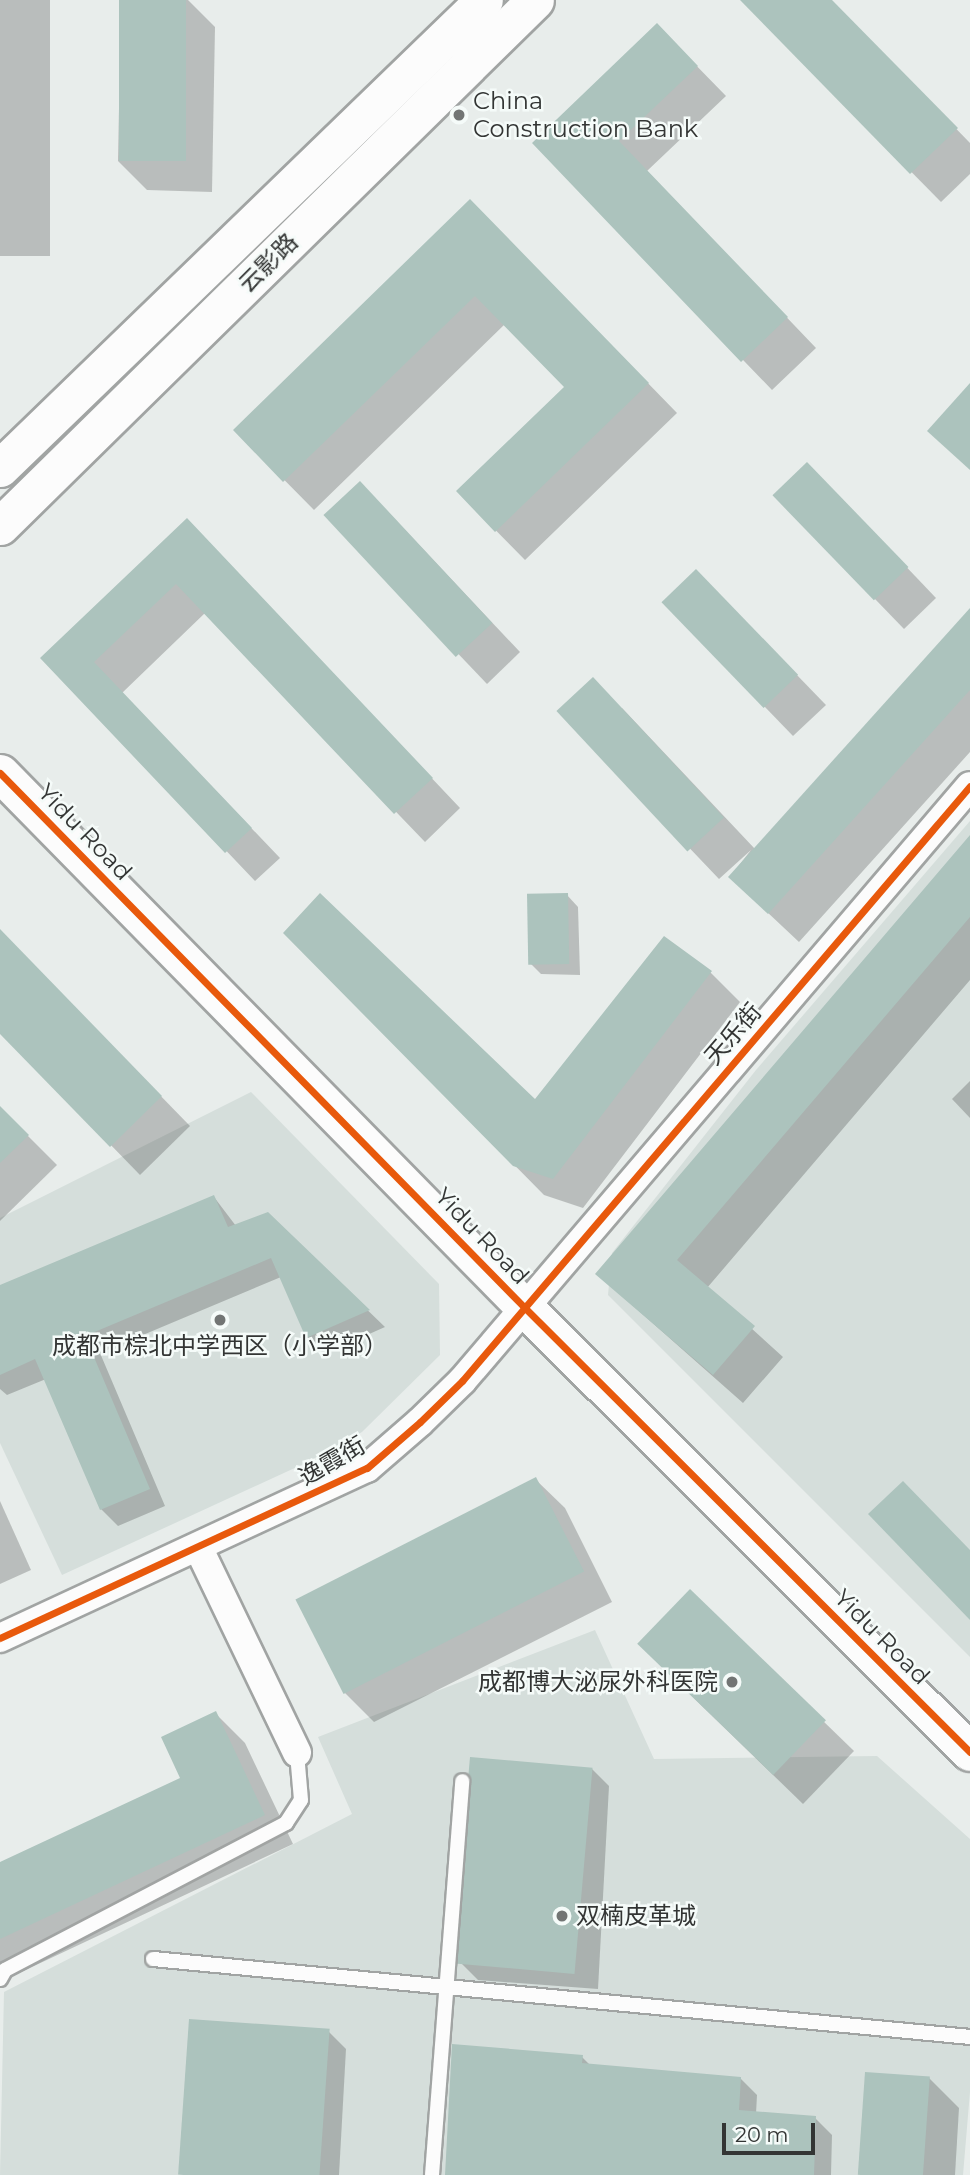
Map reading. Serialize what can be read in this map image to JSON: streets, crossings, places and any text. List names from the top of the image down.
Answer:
{
  "streets": {
    "street": [
      "云影路",
      "Yidu Road",
      "天乐街",
      "逸霞街"
    ]
  },
  "crossings": [
    ["Yidu Road", "天乐街"],
    ["Yidu Road", "逸霞街"],
    ["天乐街", "逸霞街"]
  ],
  "places": [
    "China Construction Bank",
    "成都市棕北中学西区（小学部）",
    "成都博大泌尿外科医院",
    "双楠皮革城"
  ],
  "scale_bar": "20 m"
}
